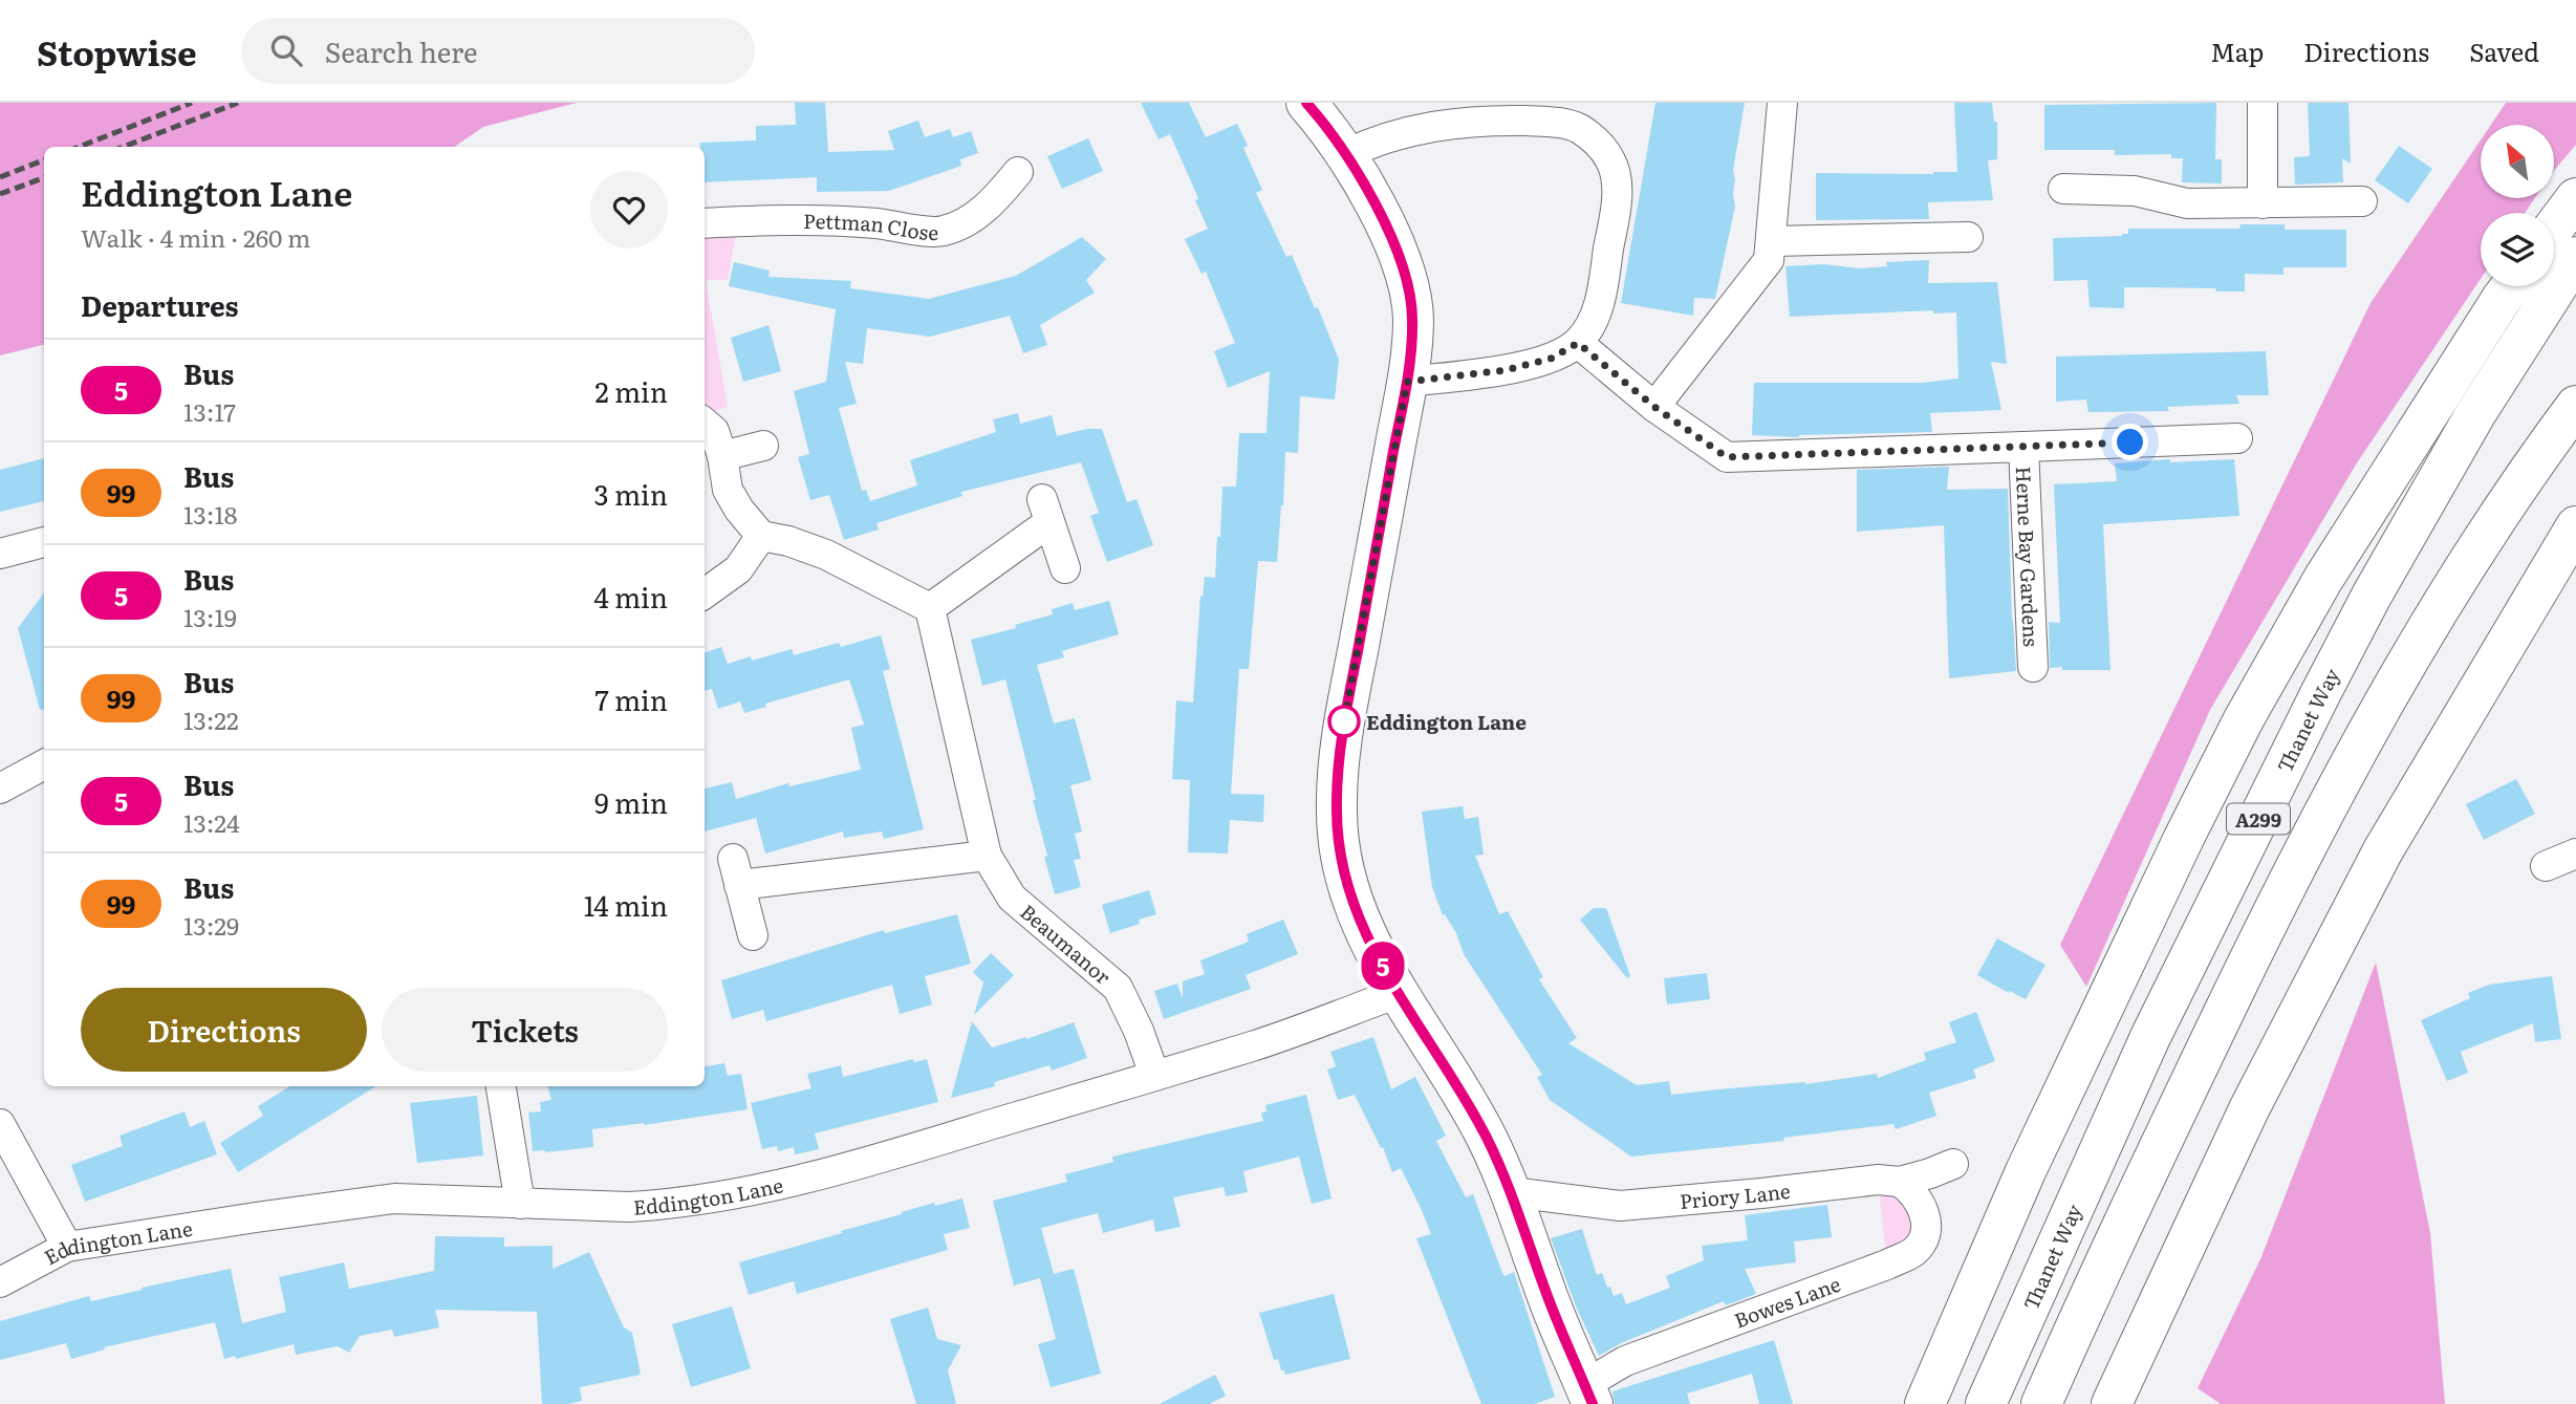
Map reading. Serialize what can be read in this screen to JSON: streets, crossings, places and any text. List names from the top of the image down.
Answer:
{
  "streets": {
    "main road": ["Thanet Way", "A299"],
    "street": [
      "Pettman Close",
      "Herne Bay Gardens",
      "Beaumanor",
      "Eddington Lane",
      "Priory Lane",
      "Bowes Lane"
    ]
  },
  "crossings": [
    ["Beaumanor", "Eddington Lane"],
    ["Priory Lane", "Bowes Lane"]
  ],
  "places": ["Eddington Lane"],
  "lines": ["bus line 5"],
  "north": "top left",
  "page": {
    "header": "Stopwise",
    "search": "Search here",
    "nav": ["Map", "Directions", "Saved"],
    "on_map": "5",
    "heading": [
      ["Eddington Lane", "Walk · 4 min · 260 m"],
      "Departures"
    ],
    "list": [
      {
        "mark": "5",
        "name": "Bus",
        "note": "13:17",
        "value": "2 min"
      },
      {
        "mark": "99",
        "name": "Bus",
        "note": "13:18",
        "value": "3 min"
      },
      {
        "mark": "5",
        "name": "Bus",
        "note": "13:19",
        "value": "4 min"
      },
      {
        "mark": "99",
        "name": "Bus",
        "note": "13:22",
        "value": "7 min"
      },
      {
        "mark": "5",
        "name": "Bus",
        "note": "13:24",
        "value": "9 min"
      },
      {
        "mark": "99",
        "name": "Bus",
        "note": "13:29",
        "value": "14 min"
      }
    ],
    "buttons": ["Directions", "Tickets"]
  }
}
